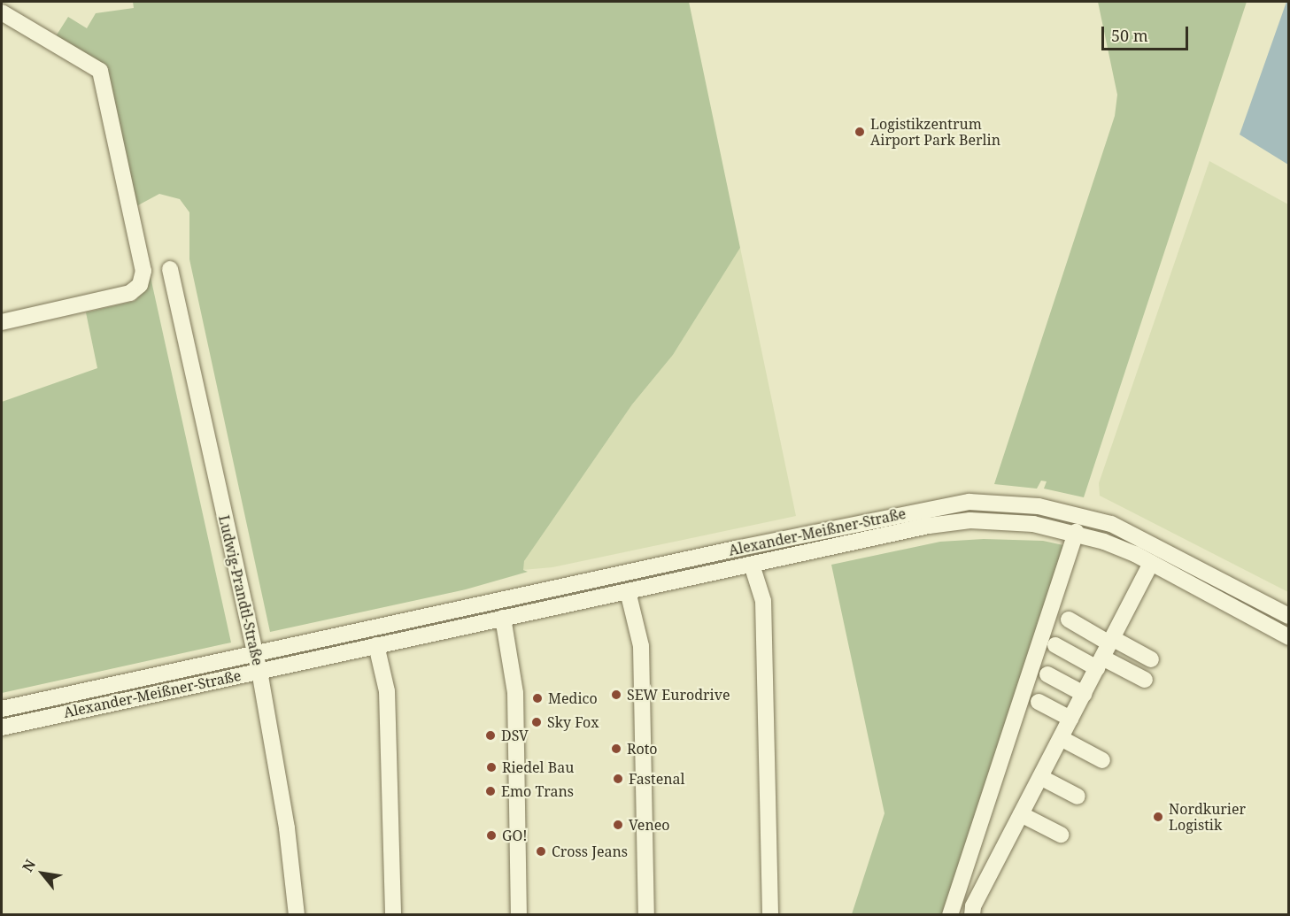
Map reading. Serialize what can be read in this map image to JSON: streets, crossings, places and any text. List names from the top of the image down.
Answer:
{
  "streets": {
    "street": ["Alexander-Meißner-Straße", "Ludwig-Prandtl-Straße"]
  },
  "crossings": [
    ["Alexander-Meißner-Straße", "Ludwig-Prandtl-Straße"]
  ],
  "places": [
    "Logistikzentrum Airport Park Berlin",
    "SEW Eurodrive",
    "Medico",
    "Sky Fox",
    "DSV",
    "Roto",
    "Riedel Bau",
    "Fastenal",
    "Emo Trans",
    "Nordkurier Logistik",
    "Veneo",
    "GO!",
    "Cross Jeans"
  ],
  "scale_bar": "50 m",
  "north": "top left"
}
